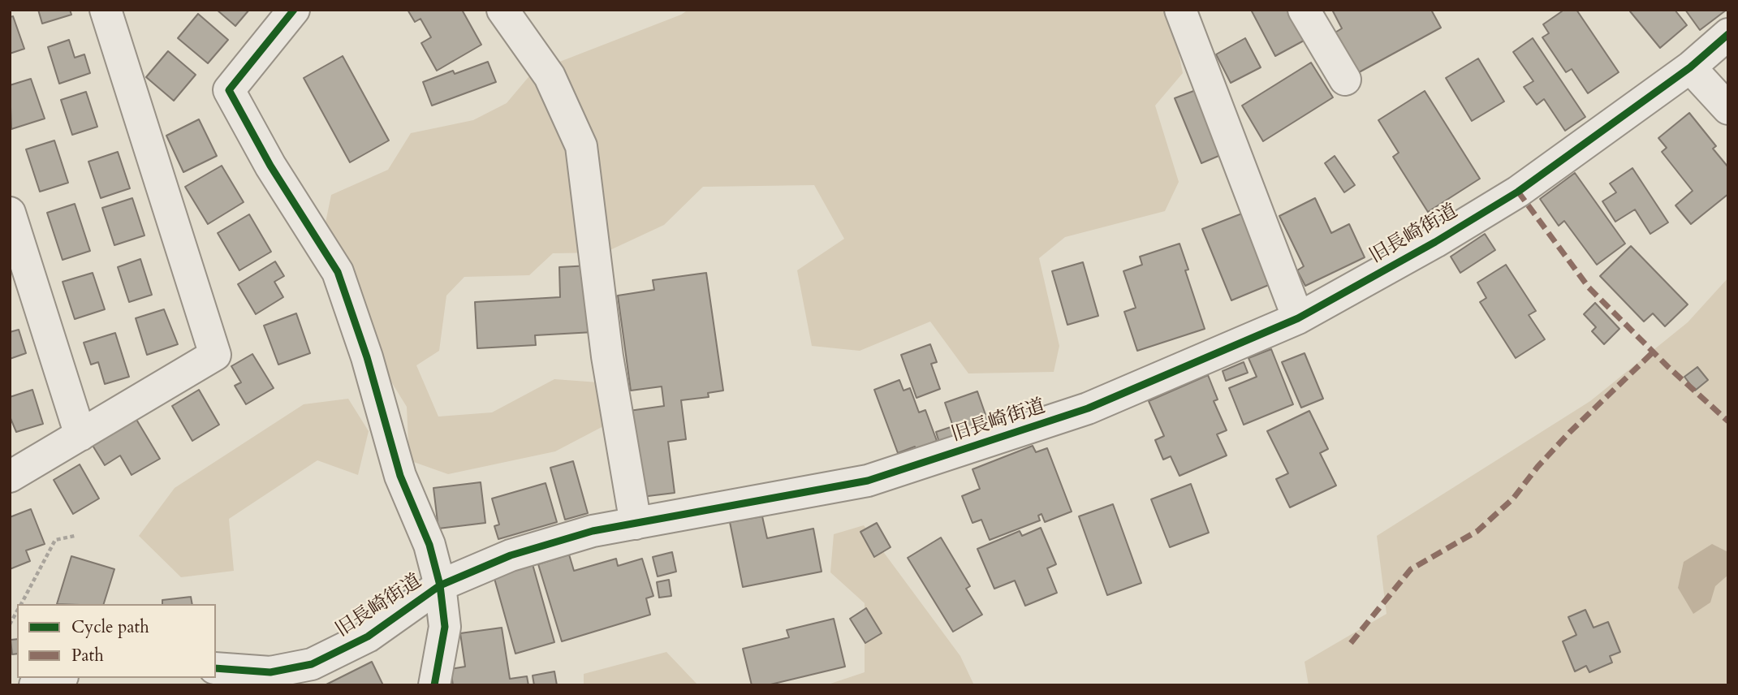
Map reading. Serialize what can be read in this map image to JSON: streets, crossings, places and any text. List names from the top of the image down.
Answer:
{
  "streets": {
    "street": ["旧長崎街道"]
  },
  "legend": ["Cycle path", "Path"]
}
